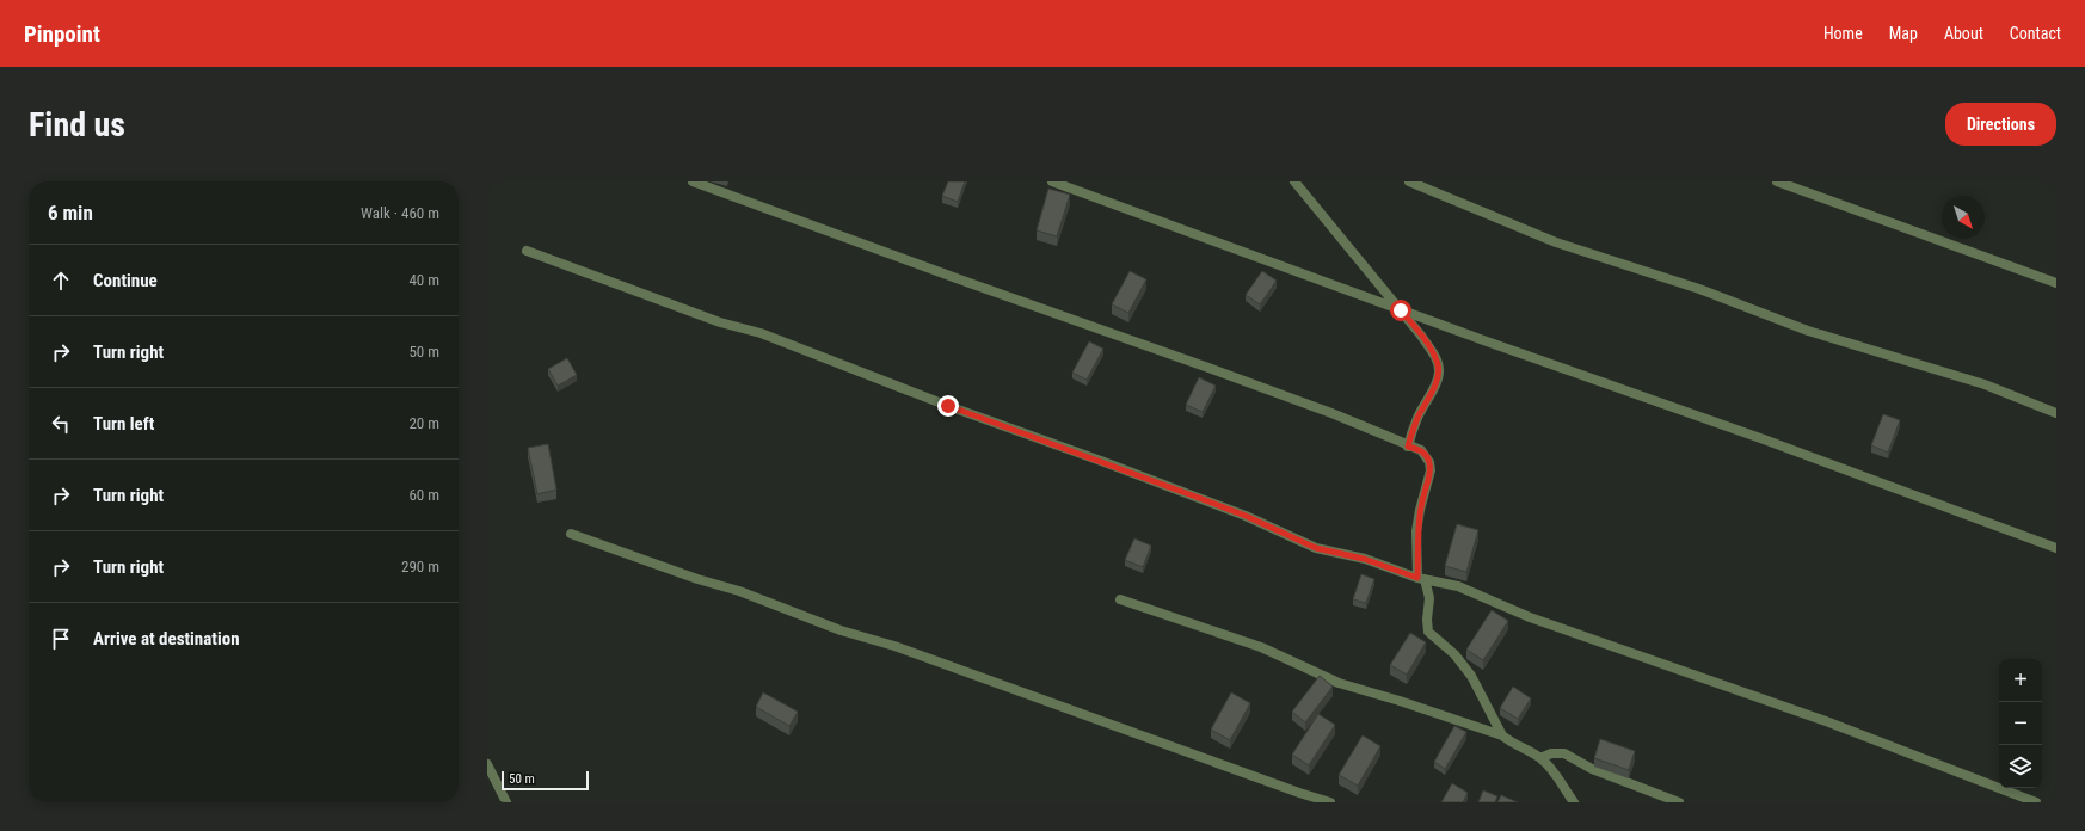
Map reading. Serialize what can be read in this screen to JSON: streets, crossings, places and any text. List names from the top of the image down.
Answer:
{
  "scale_bar": "50 m",
  "north": "bottom right",
  "page": {
    "header": "Pinpoint",
    "nav": [
      "Home",
      "Map",
      "About",
      "Contact"
    ],
    "buttons": "Directions",
    "title": "Find us",
    "heading": ["6 min", "Walk · 460 m"],
    "list": [
      ["Continue", "40 m"],
      ["Turn right", "50 m"],
      ["Turn left", "20 m"],
      ["Turn right", "60 m"],
      ["Turn right", "290 m"],
      "Arrive at destination"
    ],
    "map_buttons": ["+", "−"],
    "scale": "50 m"
  }
}
